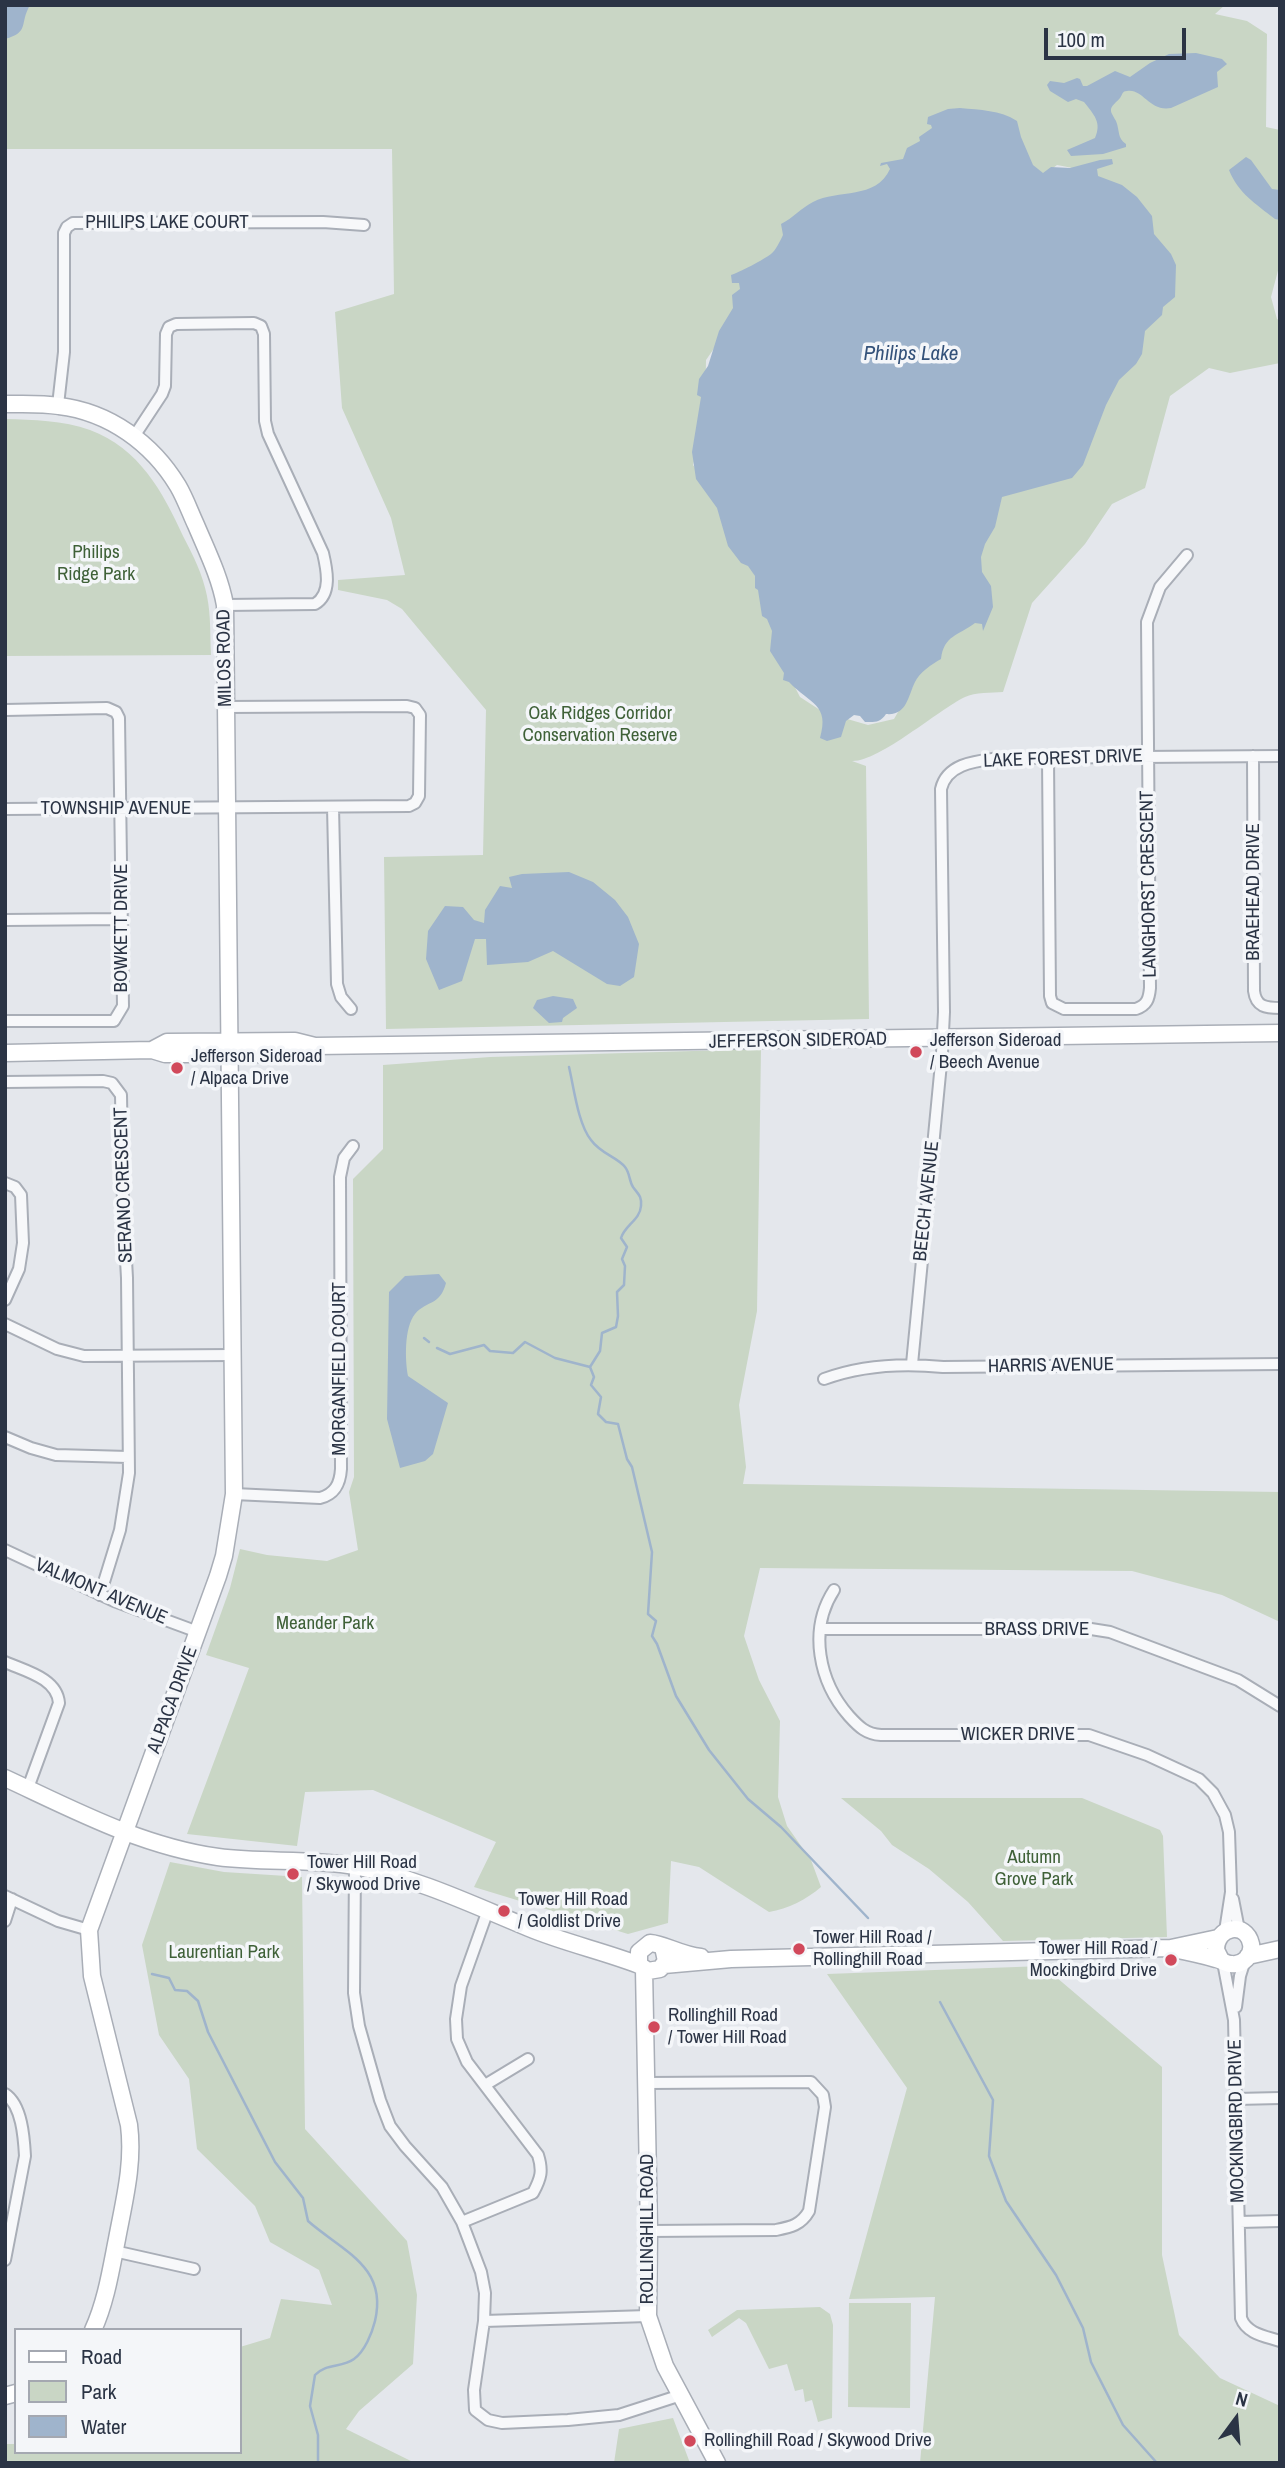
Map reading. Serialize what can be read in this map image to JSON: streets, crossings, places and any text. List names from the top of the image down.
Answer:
{
  "streets": {
    "street": [
      "PHILIPS LAKE COURT",
      "MILOS ROAD",
      "LAKE FOREST DRIVE",
      "TOWNSHIP AVENUE",
      "LANGHORST CRESCENT",
      "BRAEHEAD DRIVE",
      "BOWKETT DRIVE",
      "JEFFERSON SIDEROAD",
      "SERANO CRESCENT",
      "BEECH AVENUE",
      "HARRIS AVENUE",
      "MORGANFIELD COURT",
      "VALMONT AVENUE",
      "BRASS DRIVE",
      "ALPACA DRIVE",
      "WICKER DRIVE",
      "MOCKINGBIRD DRIVE",
      "ROLLINGHILL ROAD"
    ]
  },
  "crossings": [
    ["PHILIPS LAKE COURT", "MILOS ROAD"],
    ["MILOS ROAD", "TOWNSHIP AVENUE"],
    ["MILOS ROAD", "JEFFERSON SIDEROAD"],
    ["MILOS ROAD", "ALPACA DRIVE"],
    ["LAKE FOREST DRIVE", "LANGHORST CRESCENT"],
    ["LAKE FOREST DRIVE", "BRAEHEAD DRIVE"],
    ["LAKE FOREST DRIVE", "JEFFERSON SIDEROAD"],
    ["LAKE FOREST DRIVE", "BEECH AVENUE"],
    ["TOWNSHIP AVENUE", "BOWKETT DRIVE"],
    ["JEFFERSON SIDEROAD", "BEECH AVENUE"],
    ["JEFFERSON SIDEROAD", "ALPACA DRIVE"],
    ["BEECH AVENUE", "HARRIS AVENUE"],
    ["MORGANFIELD COURT", "ALPACA DRIVE"],
    ["VALMONT AVENUE", "ALPACA DRIVE"],
    ["BRASS DRIVE", "WICKER DRIVE"],
    ["WICKER DRIVE", "MOCKINGBIRD DRIVE"]
  ],
  "water": ["Philips Lake"],
  "parks": [
    "Philips Ridge Park",
    "Oak Ridges Corridor Conservation Reserve",
    "Meander Park",
    "Autumn Grove Park",
    "Laurentian Park"
  ],
  "places": [
    "Jefferson Sideroad / Beech Avenue",
    "Jefferson Sideroad / Alpaca Drive",
    "Tower Hill Road / Skywood Drive",
    "Tower Hill Road / Goldlist Drive",
    "Tower Hill Road / Rollinghill Road",
    "Tower Hill Road / Mockingbird Drive",
    "Rollinghill Road / Tower Hill Road",
    "Rollinghill Road / Skywood Drive"
  ],
  "legend": ["Road", "Park", "Water"],
  "scale_bar": "100 m",
  "north": "top"
}
